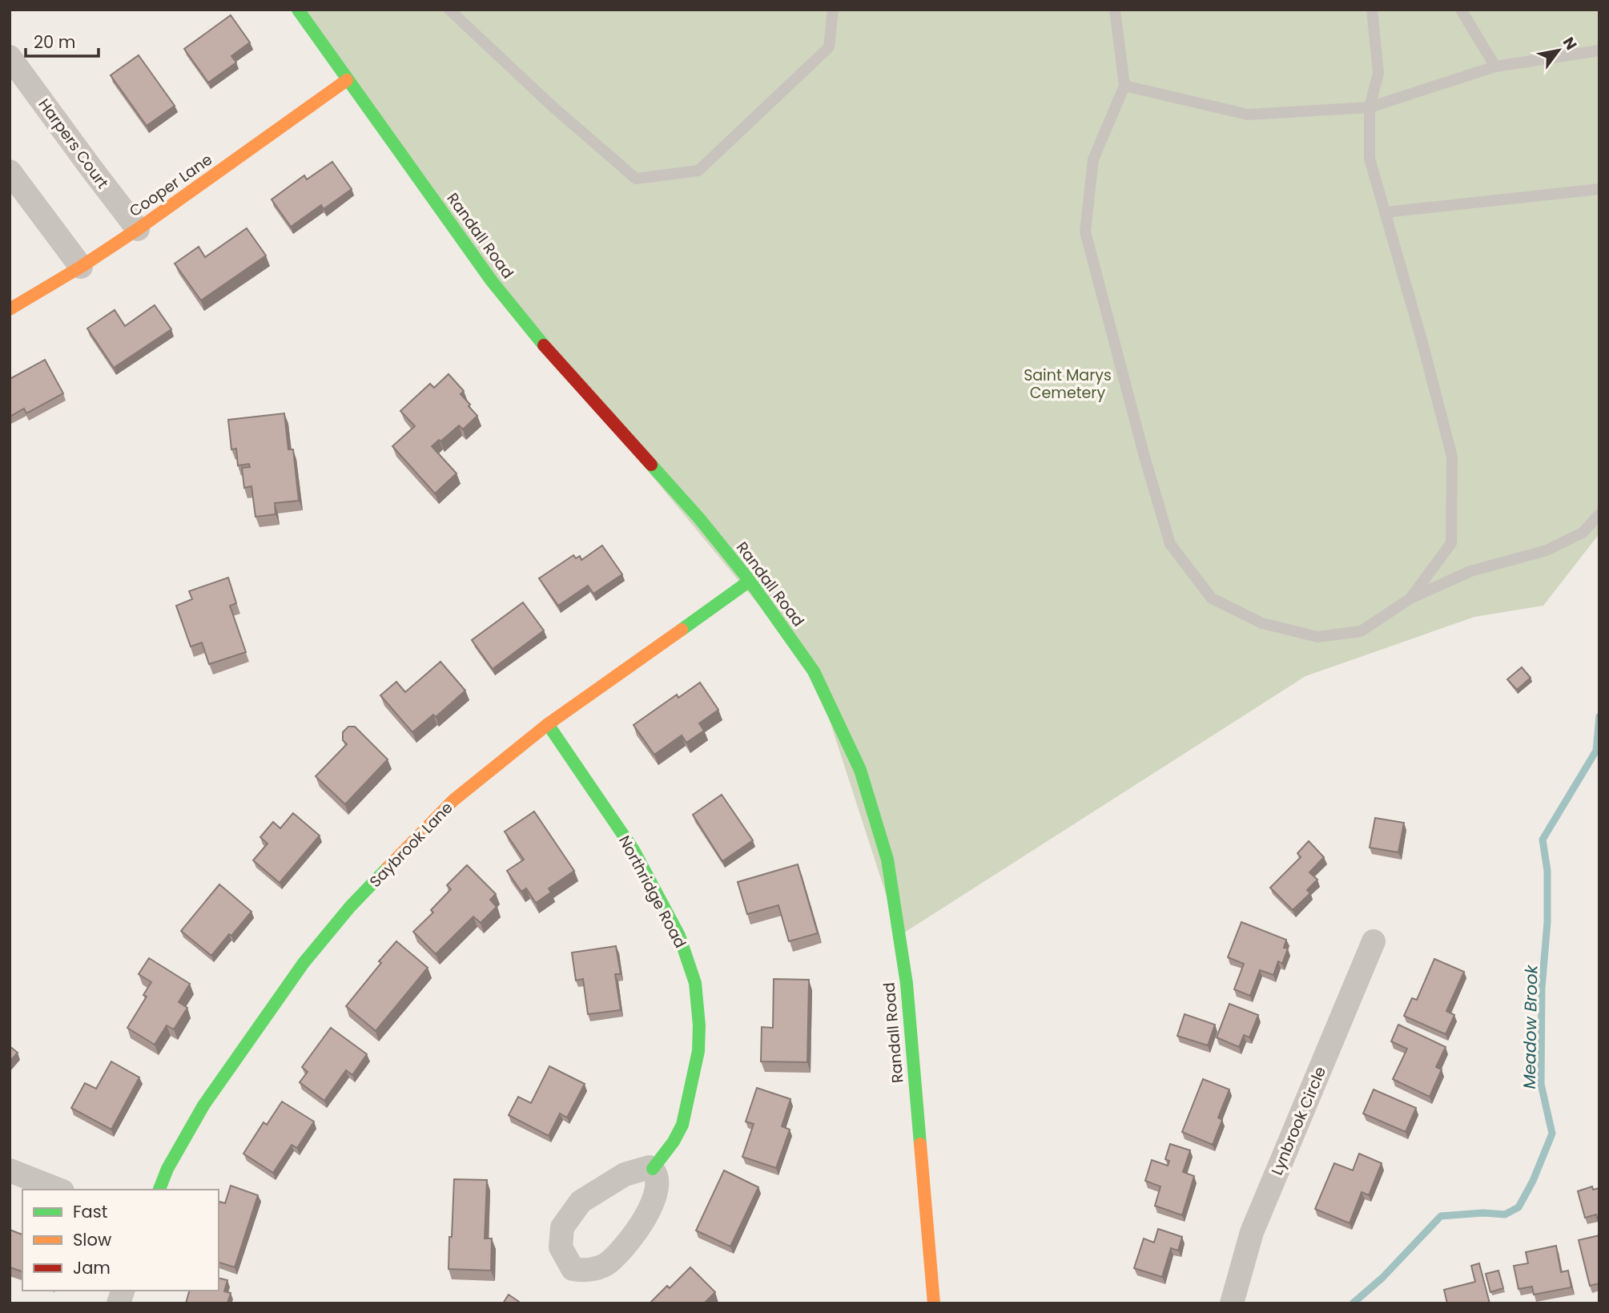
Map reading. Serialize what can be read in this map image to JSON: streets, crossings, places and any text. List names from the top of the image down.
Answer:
{
  "streets": {
    "street": [
      "Harpers Court",
      "Cooper Lane",
      "Randall Road",
      "Saybrook Lane",
      "Northridge Road",
      "Lynbrook Circle"
    ]
  },
  "crossings": [
    ["Harpers Court", "Cooper Lane"],
    ["Cooper Lane", "Randall Road"],
    ["Randall Road", "Saybrook Lane"],
    ["Saybrook Lane", "Northridge Road"]
  ],
  "water": ["Meadow Brook"],
  "parks": ["Saint Marys Cemetery"],
  "legend": ["Fast", "Slow", "Jam"],
  "scale_bar": "20 m",
  "north": "top right"
}
